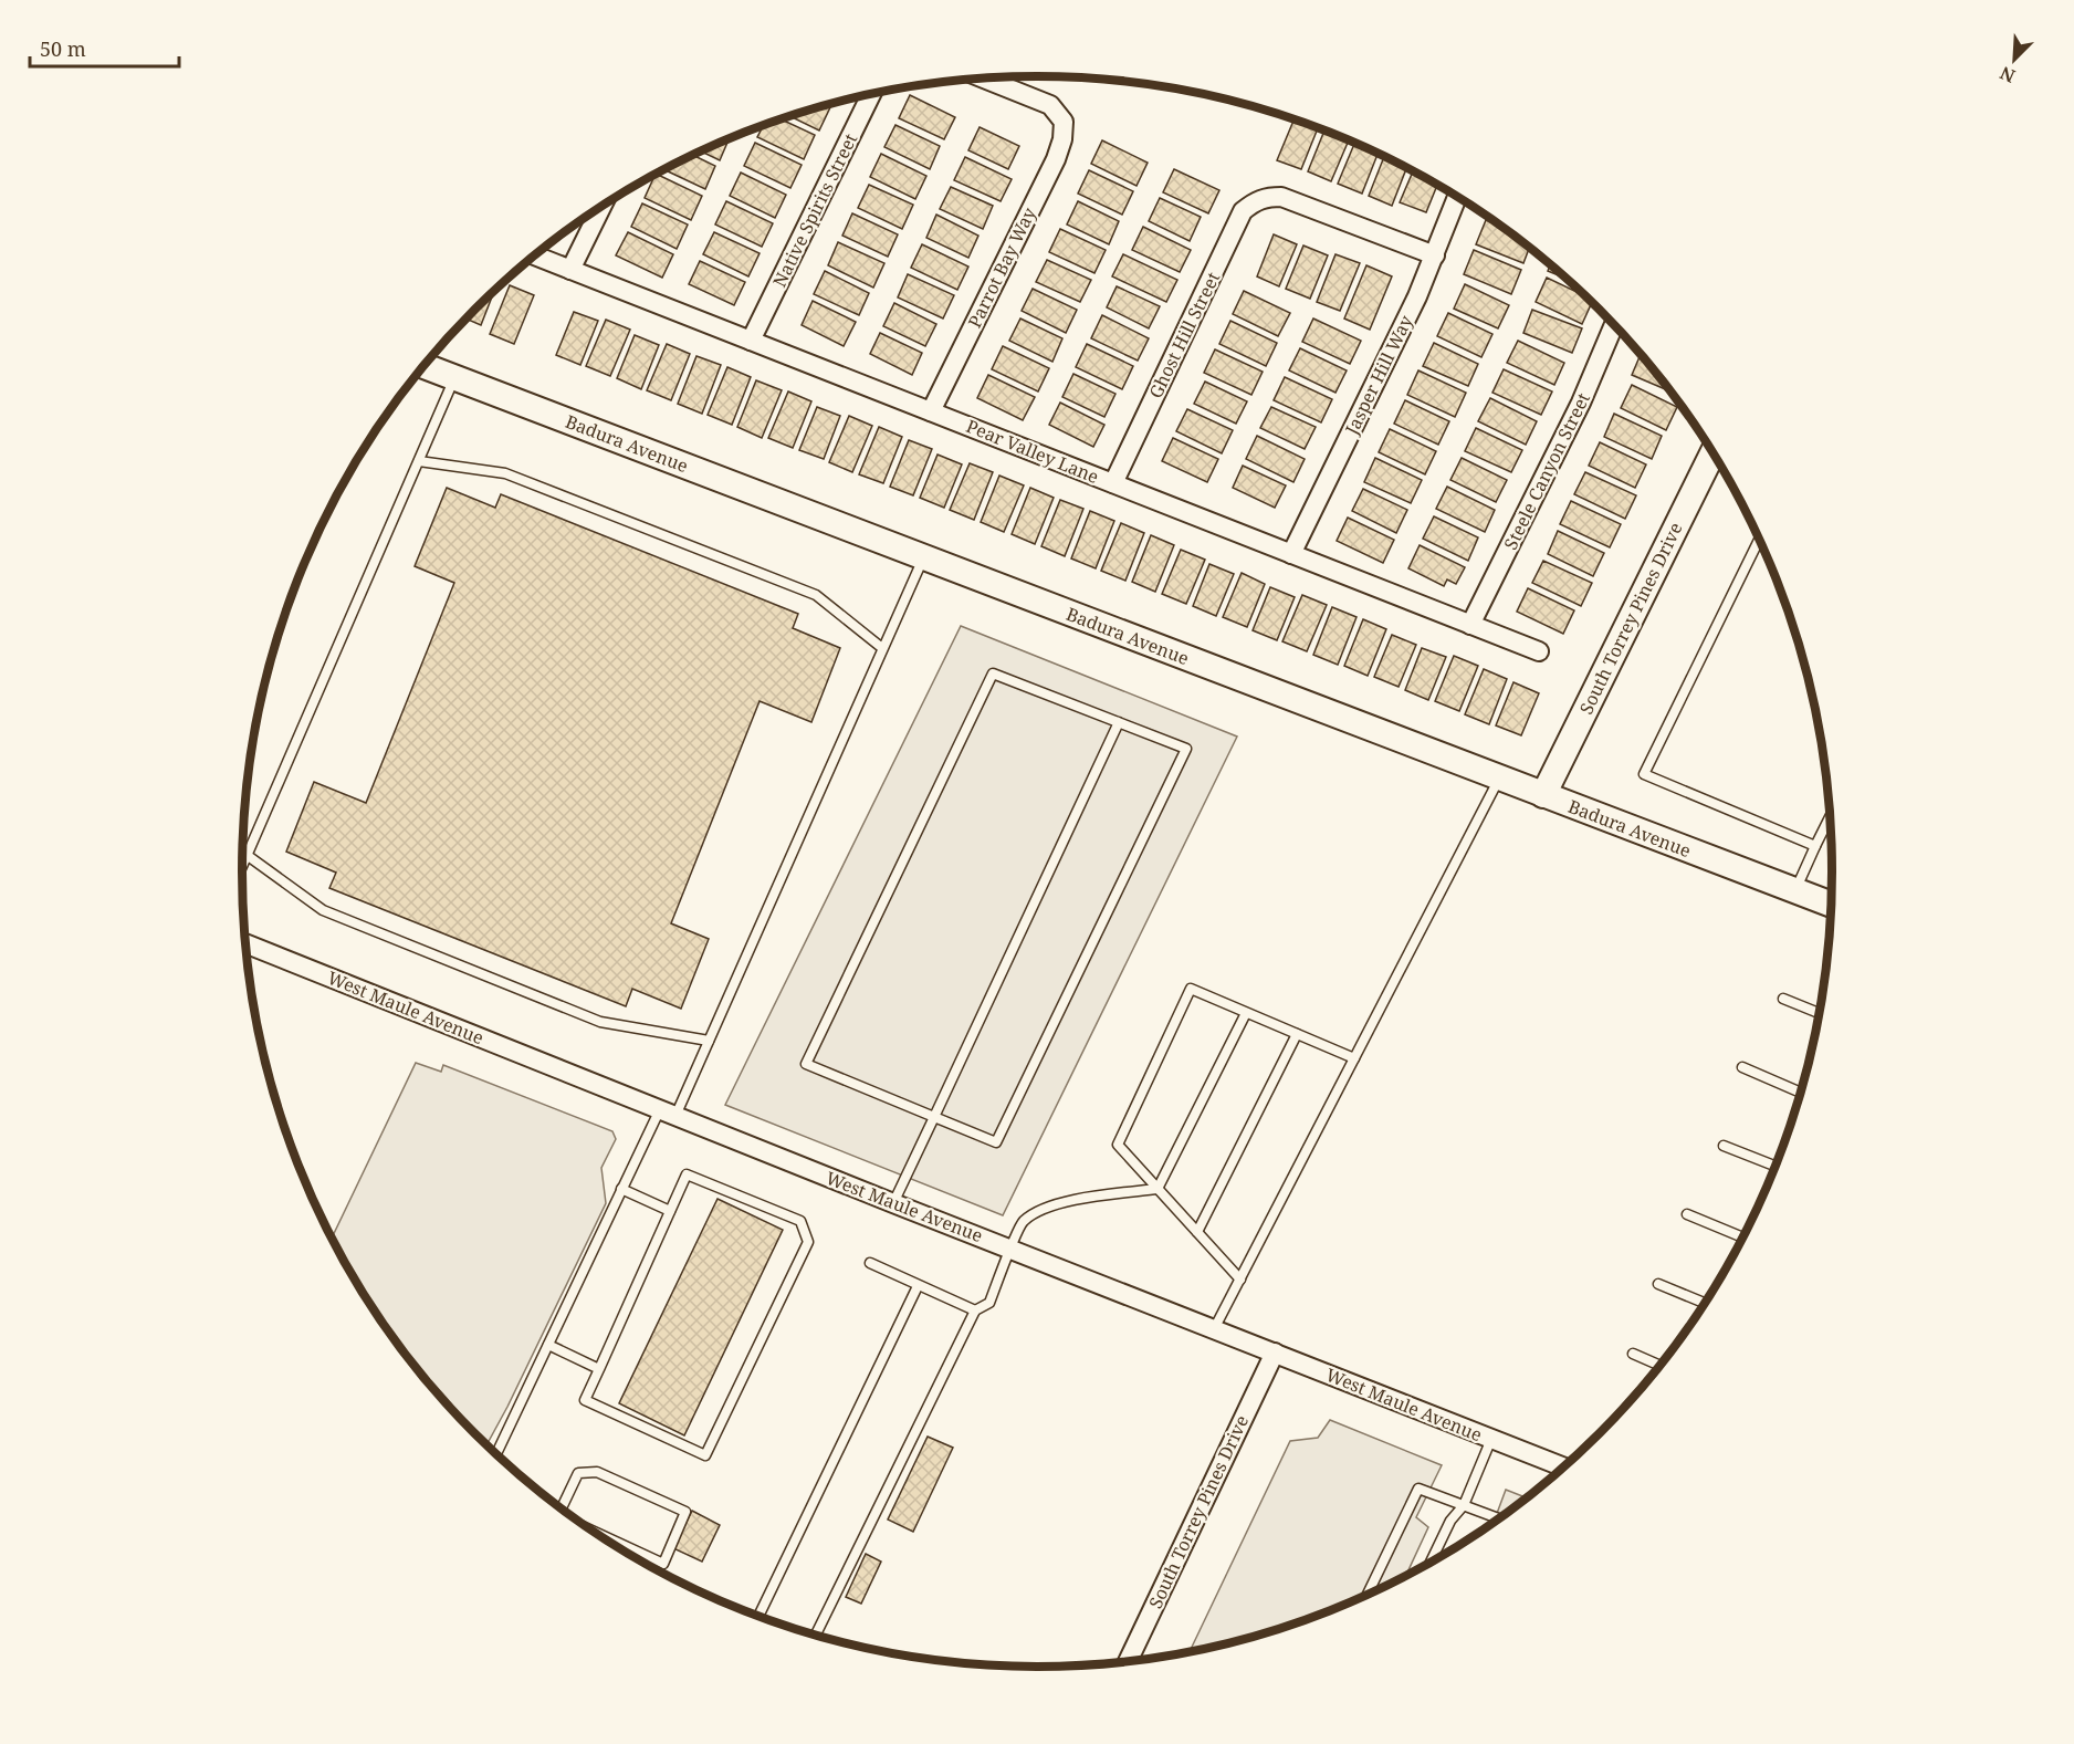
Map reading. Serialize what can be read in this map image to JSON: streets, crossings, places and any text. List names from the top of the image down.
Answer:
{
  "streets": {
    "main road": ["Badura Avenue", "South Torrey Pines Drive"],
    "street": [
      "Native Spirits Street",
      "Parrot Bay Way",
      "Ghost Hill Street",
      "Jasper Hill Way",
      "Pear Valley Lane",
      "Steele Canyon Street",
      "West Maule Avenue"
    ]
  },
  "crossings": [
    ["Native Spirits Street", "Pear Valley Lane"],
    ["Parrot Bay Way", "Pear Valley Lane"],
    ["Ghost Hill Street", "Jasper Hill Way"],
    ["Ghost Hill Street", "Pear Valley Lane"],
    ["Jasper Hill Way", "Pear Valley Lane"],
    ["Badura Avenue", "South Torrey Pines Drive"],
    ["Pear Valley Lane", "Steele Canyon Street"],
    ["South Torrey Pines Drive", "West Maule Avenue"]
  ],
  "scale_bar": "50 m",
  "north": "bottom left"
}
